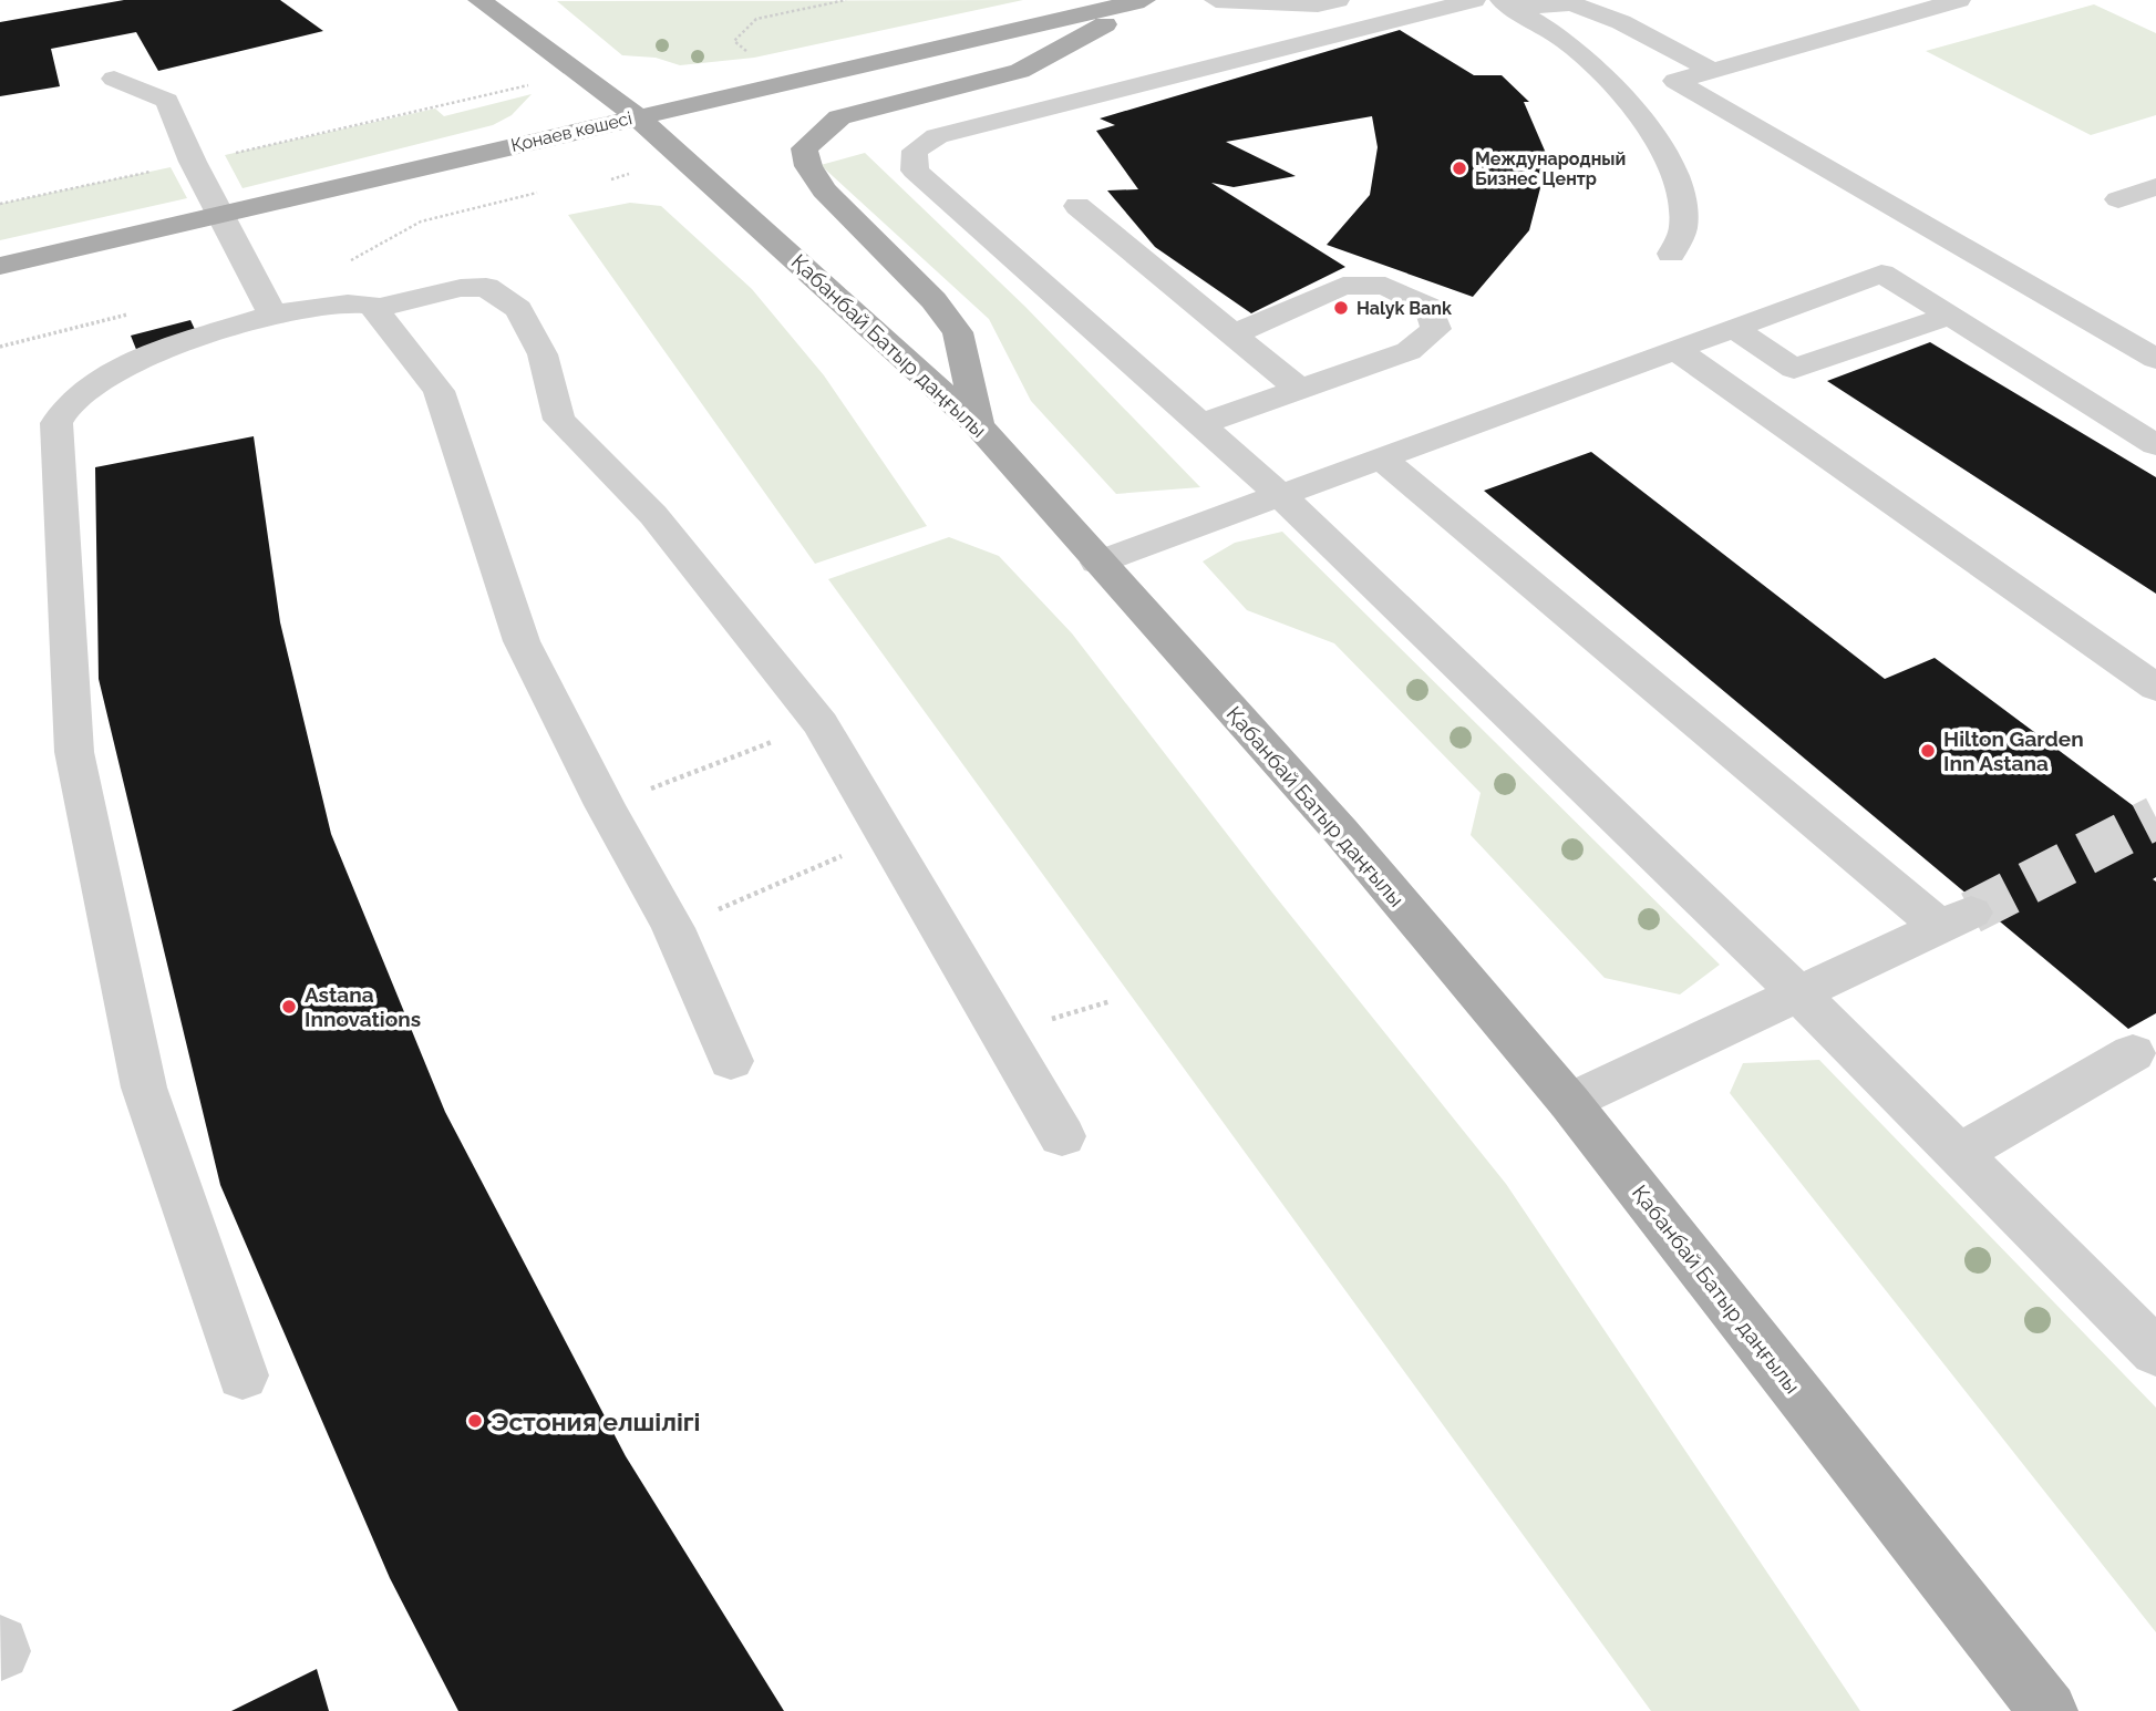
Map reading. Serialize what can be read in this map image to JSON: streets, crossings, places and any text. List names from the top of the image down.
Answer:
{
  "streets": {
    "main road": ["Қонаев көшесі", "Қабанбай Батыр даңғылы"]
  },
  "crossings": [
    ["Қонаев көшесі", "Қабанбай Батыр даңғылы"]
  ],
  "places": [
    "Международный Бизнес Центр",
    "Halyk Bank",
    "Hilton Garden Inn Astana",
    "Astana Innovations",
    "Эстония елшілігі"
  ]
}
